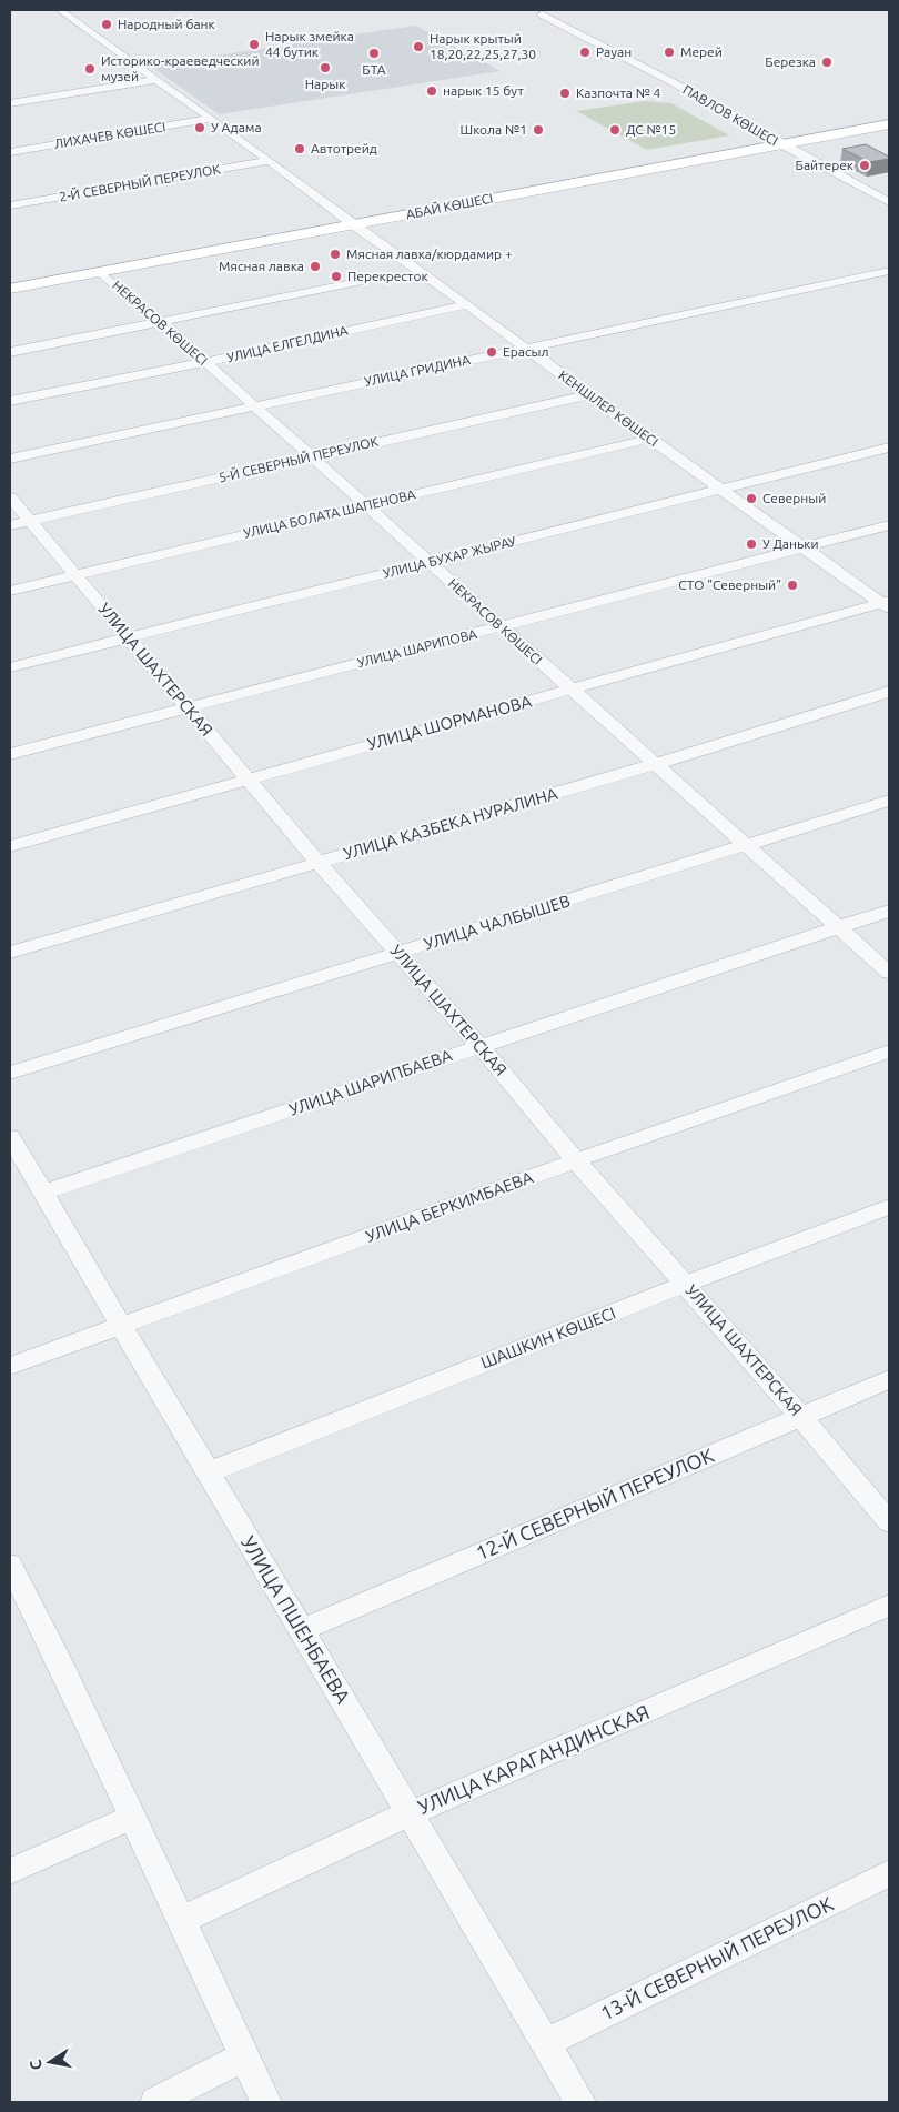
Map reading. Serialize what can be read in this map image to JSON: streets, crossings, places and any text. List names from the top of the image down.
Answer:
{
  "streets": {
    "main road": ["АБАЙ КӨШЕСІ"],
    "street": [
      "ПАВЛОВ КӨШЕСІ",
      "ЛИХАЧЕВ КӨШЕСІ",
      "2-Й СЕВЕРНЫЙ ПЕРЕУЛОК",
      "НЕКРАСОВ КӨШЕСІ",
      "УЛИЦА ЕЛГЕЛДИНА",
      "УЛИЦА ГРИДИНА",
      "КЕНШІЛЕР КӨШЕСІ",
      "5-Й СЕВЕРНЫЙ ПЕРЕУЛОК",
      "УЛИЦА БОЛАТА ШАПЕНОВА",
      "УЛИЦА БУХАР ЖЫРАУ",
      "УЛИЦА ШАРИПОВА",
      "УЛИЦА ШАХТЕРСКАЯ",
      "УЛИЦА ШОРМАНОВА",
      "УЛИЦА КАЗБЕКА НУРАЛИНА",
      "УЛИЦА ЧАЛБЫШЕВ",
      "УЛИЦА ШАРИПБАЕВА",
      "УЛИЦА БЕРКИМБАЕВА",
      "ШАШКИН КӨШЕСІ",
      "12-Й СЕВЕРНЫЙ ПЕРЕУЛОК",
      "УЛИЦА ПШЕНБАЕВА",
      "УЛИЦА КАРАГАНДИНСКАЯ",
      "13-Й СЕВЕРНЫЙ ПЕРЕУЛОК"
    ]
  },
  "crossings": [
    ["ПАВЛОВ КӨШЕСІ", "АБАЙ КӨШЕСІ"],
    ["ЛИХАЧЕВ КӨШЕСІ", "КЕНШІЛЕР КӨШЕСІ"],
    ["2-Й СЕВЕРНЫЙ ПЕРЕУЛОК", "КЕНШІЛЕР КӨШЕСІ"],
    ["АБАЙ КӨШЕСІ", "НЕКРАСОВ КӨШЕСІ"],
    ["АБАЙ КӨШЕСІ", "КЕНШІЛЕР КӨШЕСІ"],
    ["НЕКРАСОВ КӨШЕСІ", "УЛИЦА ЕЛГЕЛДИНА"],
    ["НЕКРАСОВ КӨШЕСІ", "УЛИЦА ГРИДИНА"],
    ["НЕКРАСОВ КӨШЕСІ", "5-Й СЕВЕРНЫЙ ПЕРЕУЛОК"],
    ["НЕКРАСОВ КӨШЕСІ", "УЛИЦА БОЛАТА ШАПЕНОВА"],
    ["НЕКРАСОВ КӨШЕСІ", "УЛИЦА БУХАР ЖЫРАУ"],
    ["НЕКРАСОВ КӨШЕСІ", "УЛИЦА ШАРИПОВА"],
    ["НЕКРАСОВ КӨШЕСІ", "УЛИЦА ШОРМАНОВА"],
    ["НЕКРАСОВ КӨШЕСІ", "УЛИЦА КАЗБЕКА НУРАЛИНА"],
    ["НЕКРАСОВ КӨШЕСІ", "УЛИЦА ЧАЛБЫШЕВ"],
    ["НЕКРАСОВ КӨШЕСІ", "УЛИЦА ШАРИПБАЕВА"],
    ["УЛИЦА ЕЛГЕЛДИНА", "КЕНШІЛЕР КӨШЕСІ"],
    ["УЛИЦА ГРИДИНА", "КЕНШІЛЕР КӨШЕСІ"],
    ["КЕНШІЛЕР КӨШЕСІ", "5-Й СЕВЕРНЫЙ ПЕРЕУЛОК"],
    ["КЕНШІЛЕР КӨШЕСІ", "УЛИЦА БОЛАТА ШАПЕНОВА"],
    ["КЕНШІЛЕР КӨШЕСІ", "УЛИЦА БУХАР ЖЫРАУ"],
    ["КЕНШІЛЕР КӨШЕСІ", "УЛИЦА ШАРИПОВА"],
    ["КЕНШІЛЕР КӨШЕСІ", "УЛИЦА ШОРМАНОВА"],
    ["5-Й СЕВЕРНЫЙ ПЕРЕУЛОК", "УЛИЦА ШАХТЕРСКАЯ"],
    ["УЛИЦА БОЛАТА ШАПЕНОВА", "УЛИЦА ШАХТЕРСКАЯ"],
    ["УЛИЦА БУХАР ЖЫРАУ", "УЛИЦА ШАХТЕРСКАЯ"],
    ["УЛИЦА ШАРИПОВА", "УЛИЦА ШАХТЕРСКАЯ"],
    ["УЛИЦА ШАХТЕРСКАЯ", "УЛИЦА ШОРМАНОВА"],
    ["УЛИЦА ШАХТЕРСКАЯ", "УЛИЦА КАЗБЕКА НУРАЛИНА"],
    ["УЛИЦА ШАХТЕРСКАЯ", "УЛИЦА ЧАЛБЫШЕВ"],
    ["УЛИЦА ШАХТЕРСКАЯ", "УЛИЦА ШАРИПБАЕВА"],
    ["УЛИЦА ШАХТЕРСКАЯ", "УЛИЦА БЕРКИМБАЕВА"],
    ["УЛИЦА ШАХТЕРСКАЯ", "ШАШКИН КӨШЕСІ"],
    ["УЛИЦА ШАХТЕРСКАЯ", "12-Й СЕВЕРНЫЙ ПЕРЕУЛОК"],
    ["УЛИЦА ШАРИПБАЕВА", "УЛИЦА ПШЕНБАЕВА"],
    ["УЛИЦА БЕРКИМБАЕВА", "УЛИЦА ПШЕНБАЕВА"],
    ["ШАШКИН КӨШЕСІ", "УЛИЦА ПШЕНБАЕВА"],
    ["12-Й СЕВЕРНЫЙ ПЕРЕУЛОК", "УЛИЦА ПШЕНБАЕВА"],
    ["УЛИЦА ПШЕНБАЕВА", "УЛИЦА КАРАГАНДИНСКАЯ"],
    ["УЛИЦА ПШЕНБАЕВА", "13-Й СЕВЕРНЫЙ ПЕРЕУЛОК"]
  ],
  "places": [
    "Народный банк",
    "Нарык змейка 44 бутик",
    "Нарык крытый 18,20,22,25,27,30",
    "Рауан",
    "Мерей",
    "БТА",
    "Березка",
    "Нарык",
    "Историко-краеведческий музей",
    "нарык 15 бут",
    "Казпочта № 4",
    "У Адама",
    "Школа №1",
    "ДС №15",
    "Автотрейд",
    "Байтерек",
    "Мясная лавка/кюрдамир +",
    "Мясная лавка",
    "Перекресток",
    "Ерасыл",
    "Северный",
    "У Даньки",
    "СТО \"Северный\""
  ],
  "north": "left"
}
